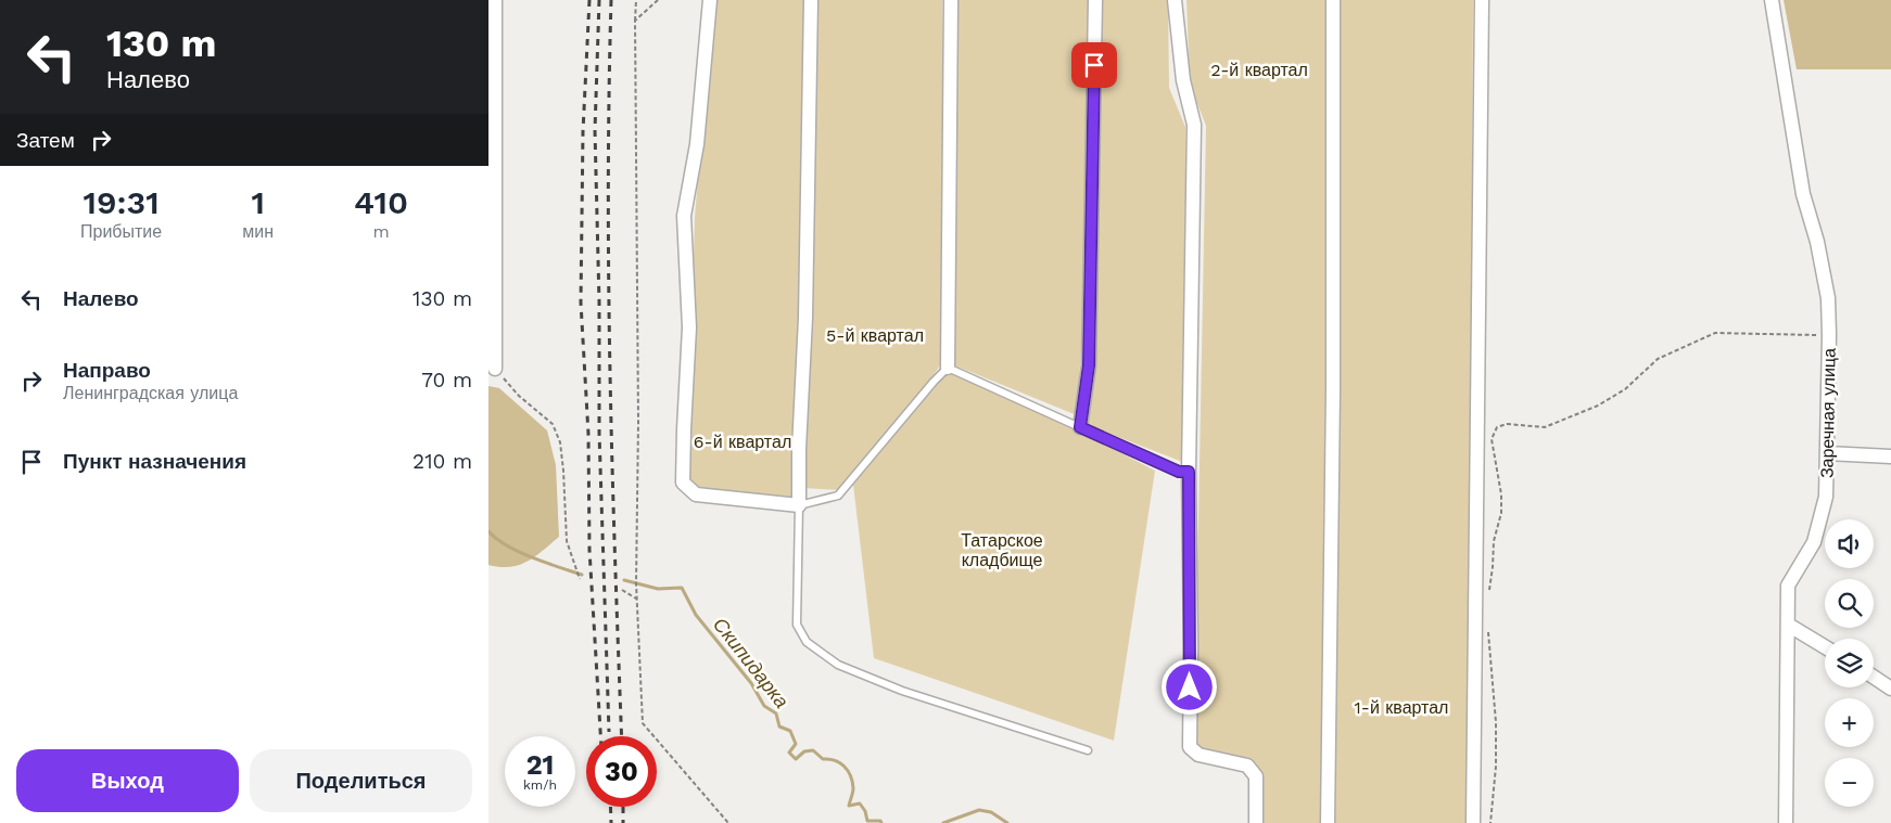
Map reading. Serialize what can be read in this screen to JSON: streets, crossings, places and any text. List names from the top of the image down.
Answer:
{
  "streets": {
    "street": ["Заречная улица"]
  },
  "water": ["Скипидарка"],
  "parks": [
    "2-й квартал",
    "5-й квартал",
    "6-й квартал",
    "Татарское кладбище",
    "1-й квартал"
  ],
  "page": {
    "turn": ["130 m", "Налево"],
    "then": "Затем",
    "eta": [
      "19:31",
      "Прибытие",
      "1",
      "мин",
      "410",
      "m"
    ],
    "list": [
      {
        "name": "Налево",
        "value": "130 m"
      },
      {
        "name": "Направо",
        "note": "Ленинградская улица",
        "value": "70 m"
      },
      {
        "name": "Пункт назначения",
        "value": "210 m"
      }
    ],
    "map_buttons": ["+", "−"],
    "speed": "21 km/h",
    "limit": "30",
    "buttons": ["Выход", "Поделиться"]
  }
}
